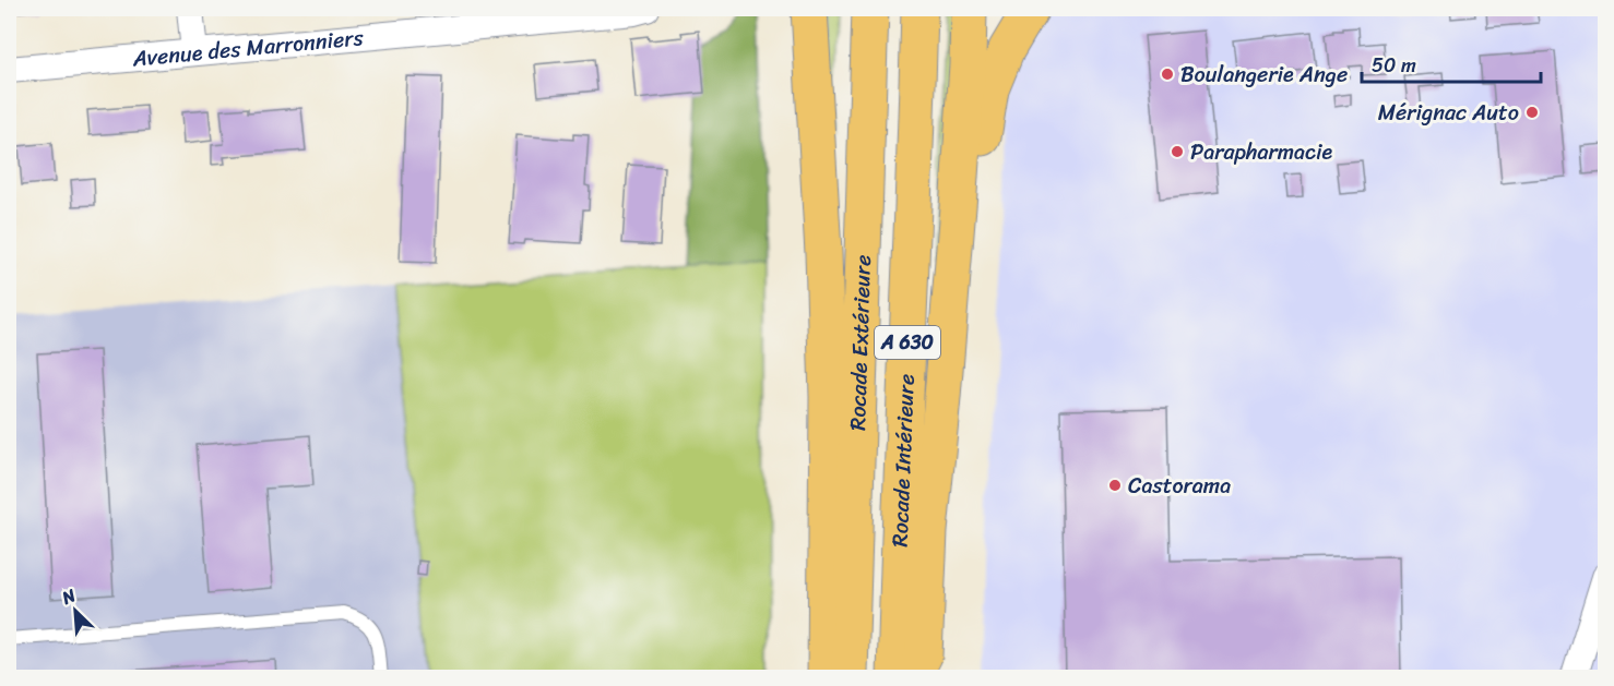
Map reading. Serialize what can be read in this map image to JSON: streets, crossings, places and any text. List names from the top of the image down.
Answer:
{
  "streets": {
    "highway": ["Rocade Extérieure", "A 630", "Rocade Intérieure"],
    "street": ["Avenue des Marronniers"]
  },
  "places": [
    "Boulangerie Ange",
    "Mérignac Auto",
    "Parapharmacie",
    "Castorama"
  ],
  "scale_bar": "50 m",
  "north": "top left"
}
